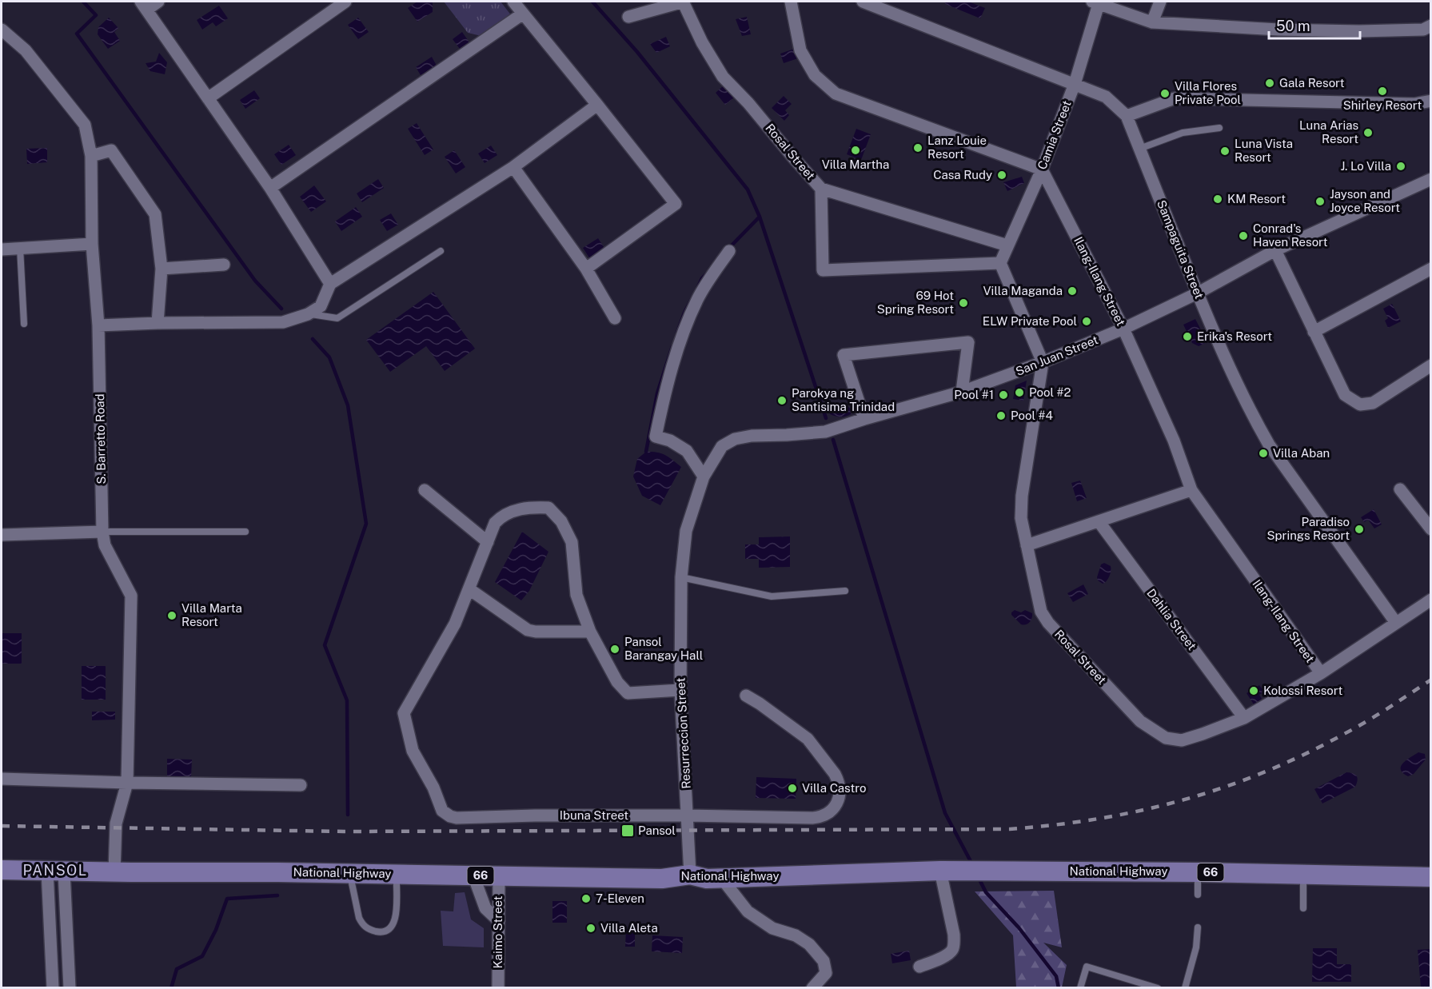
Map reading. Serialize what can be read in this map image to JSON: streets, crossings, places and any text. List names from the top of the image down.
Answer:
{
  "streets": {
    "main road": ["National Highway", "66"],
    "street": [
      "Camia Street",
      "Rosal Street",
      "Sampaguita Street",
      "Ilang-Ilang Street",
      "San Juan Street",
      "S. Barretto Road",
      "Dahlia Street",
      "Resurreccion Street",
      "Ibuna Street",
      "Kaimo Street"
    ]
  },
  "crossings": [
    ["Camia Street", "Rosal Street"],
    ["Camia Street", "Sampaguita Street"],
    ["Camia Street", "Ilang-Ilang Street"],
    ["Rosal Street", "Sampaguita Street"],
    ["Rosal Street", "Ilang-Ilang Street"],
    ["Rosal Street", "San Juan Street"],
    ["Rosal Street", "Dahlia Street"],
    ["Sampaguita Street", "San Juan Street"],
    ["Ilang-Ilang Street", "San Juan Street"],
    ["San Juan Street", "Resurreccion Street"],
    ["S. Barretto Road", "National Highway"],
    ["Resurreccion Street", "Ibuna Street"],
    ["Resurreccion Street", "National Highway"],
    ["National Highway", "Kaimo Street"]
  ],
  "districts": ["PANSOL"],
  "places": {
    "other": [
      "Gala Resort",
      "Shirley Resort",
      "Villa Flores Private Pool",
      "Luna Arias Resort",
      "Lanz Louie Resort",
      "Villa Martha",
      "Luna Vista Resort",
      "J. Lo Villa",
      "Casa Rudy",
      "KM Resort",
      "Jayson and Joyce Resort",
      "Conrad's Haven Resort",
      "Villa Maganda",
      "69 Hot Spring Resort",
      "ELW Private Pool",
      "Erika's Resort",
      "Pool #2",
      "Pool #1",
      "Parokya ng Santisima Trinidad",
      "Pool #4",
      "Villa Aban",
      "Paradiso Springs Resort",
      "Villa Marta Resort",
      "Pansol Barangay Hall",
      "Kolossi Resort",
      "Villa Castro",
      "7-Eleven",
      "Villa Aleta"
    ],
    "transit": ["Pansol"]
  },
  "scale_bar": "50 m"
}
